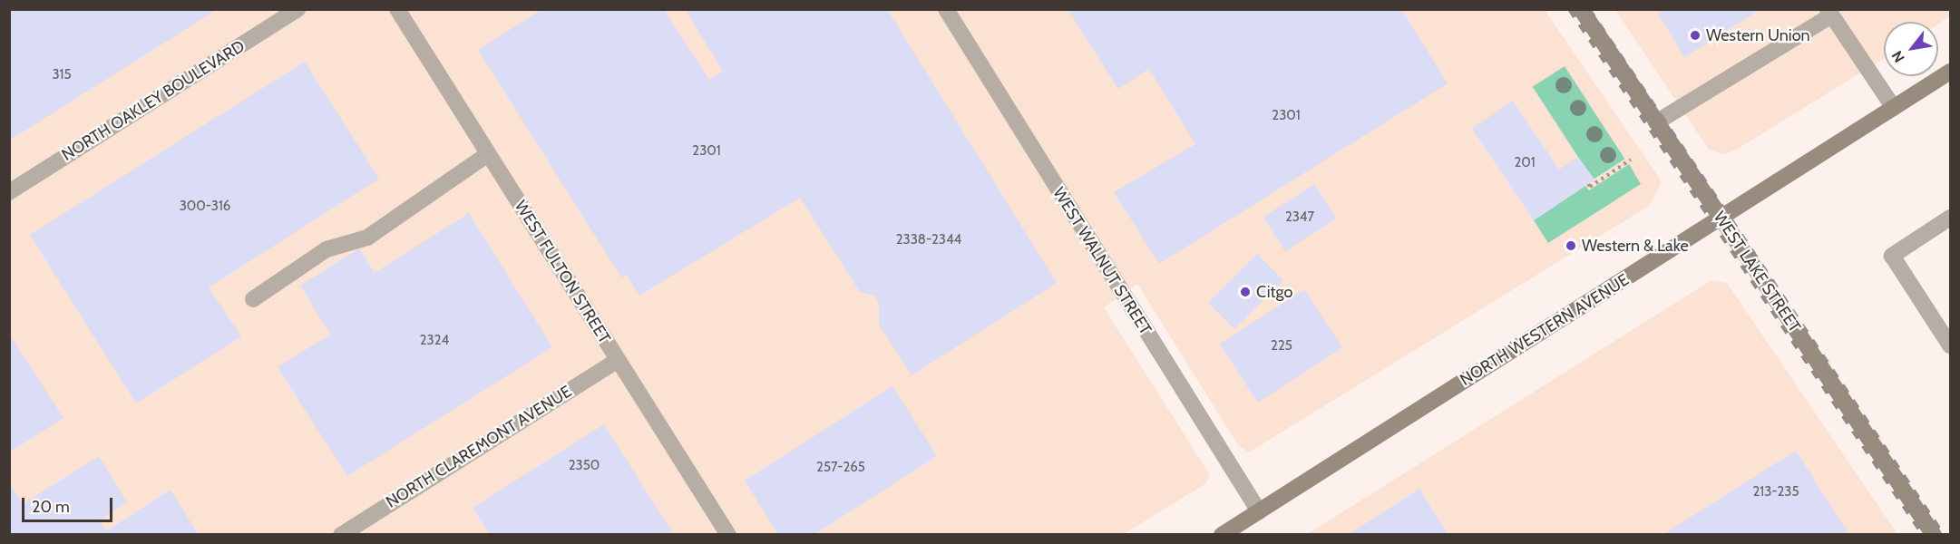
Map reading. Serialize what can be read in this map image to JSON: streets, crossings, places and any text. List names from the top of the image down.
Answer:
{
  "streets": {
    "main road": ["WEST LAKE STREET", "NORTH WESTERN AVENUE"],
    "street": [
      "NORTH OAKLEY BOULEVARD",
      "WEST WALNUT STREET",
      "WEST FULTON STREET",
      "NORTH CLAREMONT AVENUE"
    ]
  },
  "crossings": [
    ["WEST WALNUT STREET", "NORTH WESTERN AVENUE"],
    ["WEST FULTON STREET", "NORTH CLAREMONT AVENUE"],
    ["WEST LAKE STREET", "NORTH WESTERN AVENUE"]
  ],
  "places": ["Western Union", "Western & Lake", "Citgo"],
  "house_numbers": [
    "315",
    "2301",
    "2301",
    "201",
    "300-316",
    "2347",
    "2338-2344",
    "2324",
    "225",
    "2350",
    "257-265",
    "213-235"
  ],
  "scale_bar": "20 m",
  "north": "bottom left"
}
